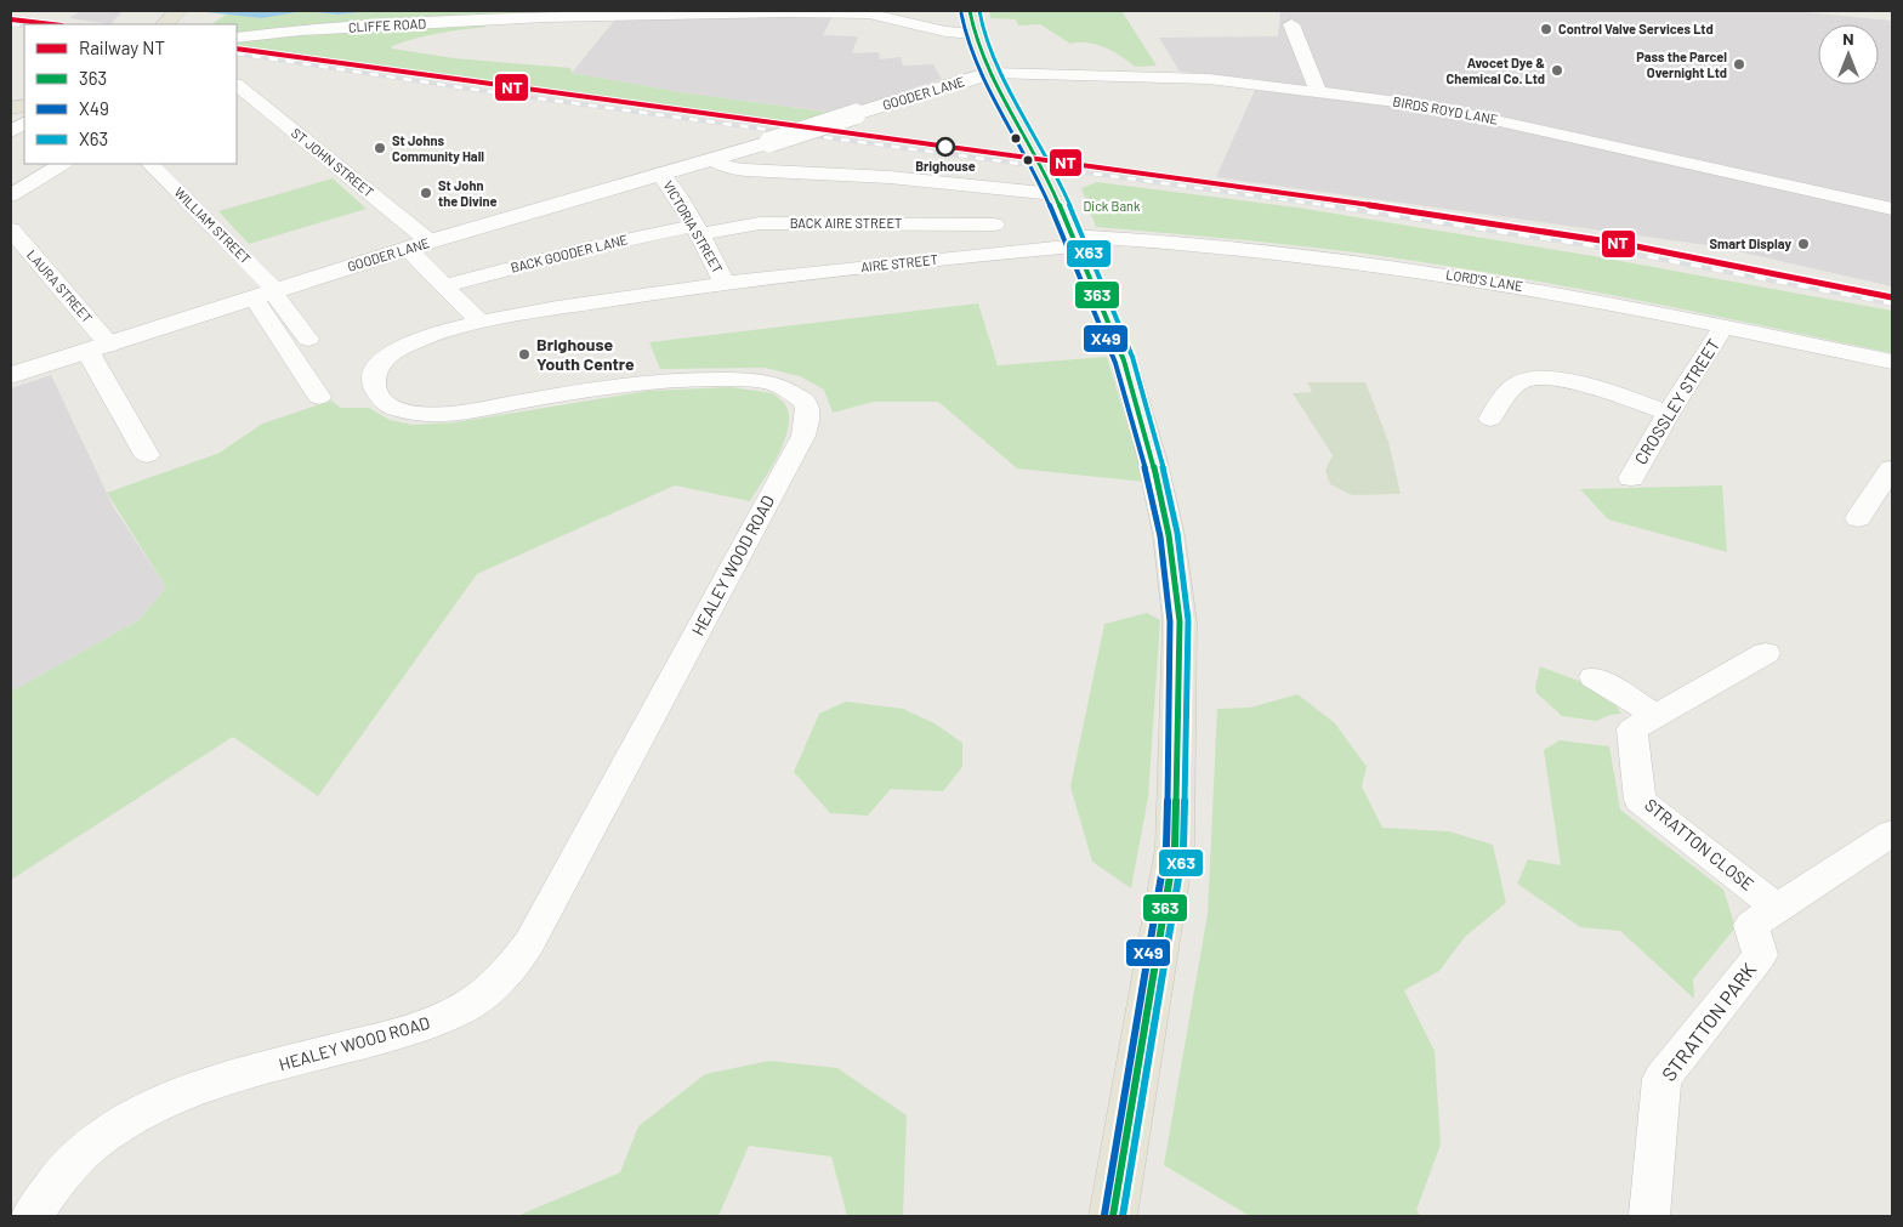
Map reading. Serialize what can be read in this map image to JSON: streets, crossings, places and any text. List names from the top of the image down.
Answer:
{
  "streets": {
    "street": [
      "CLIFFE ROAD",
      "GOODER LANE",
      "BIRDS ROYD LANE",
      "ST JOHN STREET",
      "BACK AIRE STREET",
      "WILLIAM STREET",
      "VICTORIA STREET",
      "BACK GOODER LANE",
      "AIRE STREET",
      "LORD'S LANE",
      "LAURA STREET",
      "CROSSLEY STREET",
      "HEALEY WOOD ROAD",
      "STRATTON CLOSE",
      "STRATTON PARK"
    ]
  },
  "crossings": [
    ["GOODER LANE", "BIRDS ROYD LANE"],
    ["GOODER LANE", "ST JOHN STREET"],
    ["GOODER LANE", "WILLIAM STREET"],
    ["GOODER LANE", "VICTORIA STREET"],
    ["GOODER LANE", "LAURA STREET"],
    ["ST JOHN STREET", "BACK GOODER LANE"],
    ["ST JOHN STREET", "HEALEY WOOD ROAD"],
    ["BACK AIRE STREET", "VICTORIA STREET"],
    ["BACK AIRE STREET", "BACK GOODER LANE"],
    ["VICTORIA STREET", "BACK GOODER LANE"],
    ["VICTORIA STREET", "AIRE STREET"],
    ["VICTORIA STREET", "HEALEY WOOD ROAD"],
    ["AIRE STREET", "LORD'S LANE"],
    ["AIRE STREET", "HEALEY WOOD ROAD"],
    ["LORD'S LANE", "CROSSLEY STREET"],
    ["STRATTON CLOSE", "STRATTON PARK"]
  ],
  "parks": ["Dick Bank"],
  "places": [
    "Control Valve Services Ltd",
    "Pass the Parcel Overnight Ltd",
    "Avocet Dye & Chemical Co. Ltd",
    "Brighouse",
    "St Johns Community Hall",
    "St John the Divine",
    "Smart Display",
    "Brighouse Youth Centre"
  ],
  "lines": [
    "transit line 363",
    "transit line X63",
    "transit line X49",
    "rail line NT"
  ],
  "legend": [
    "Railway NT",
    "363",
    "X49",
    "X63"
  ],
  "north": "top"
}
